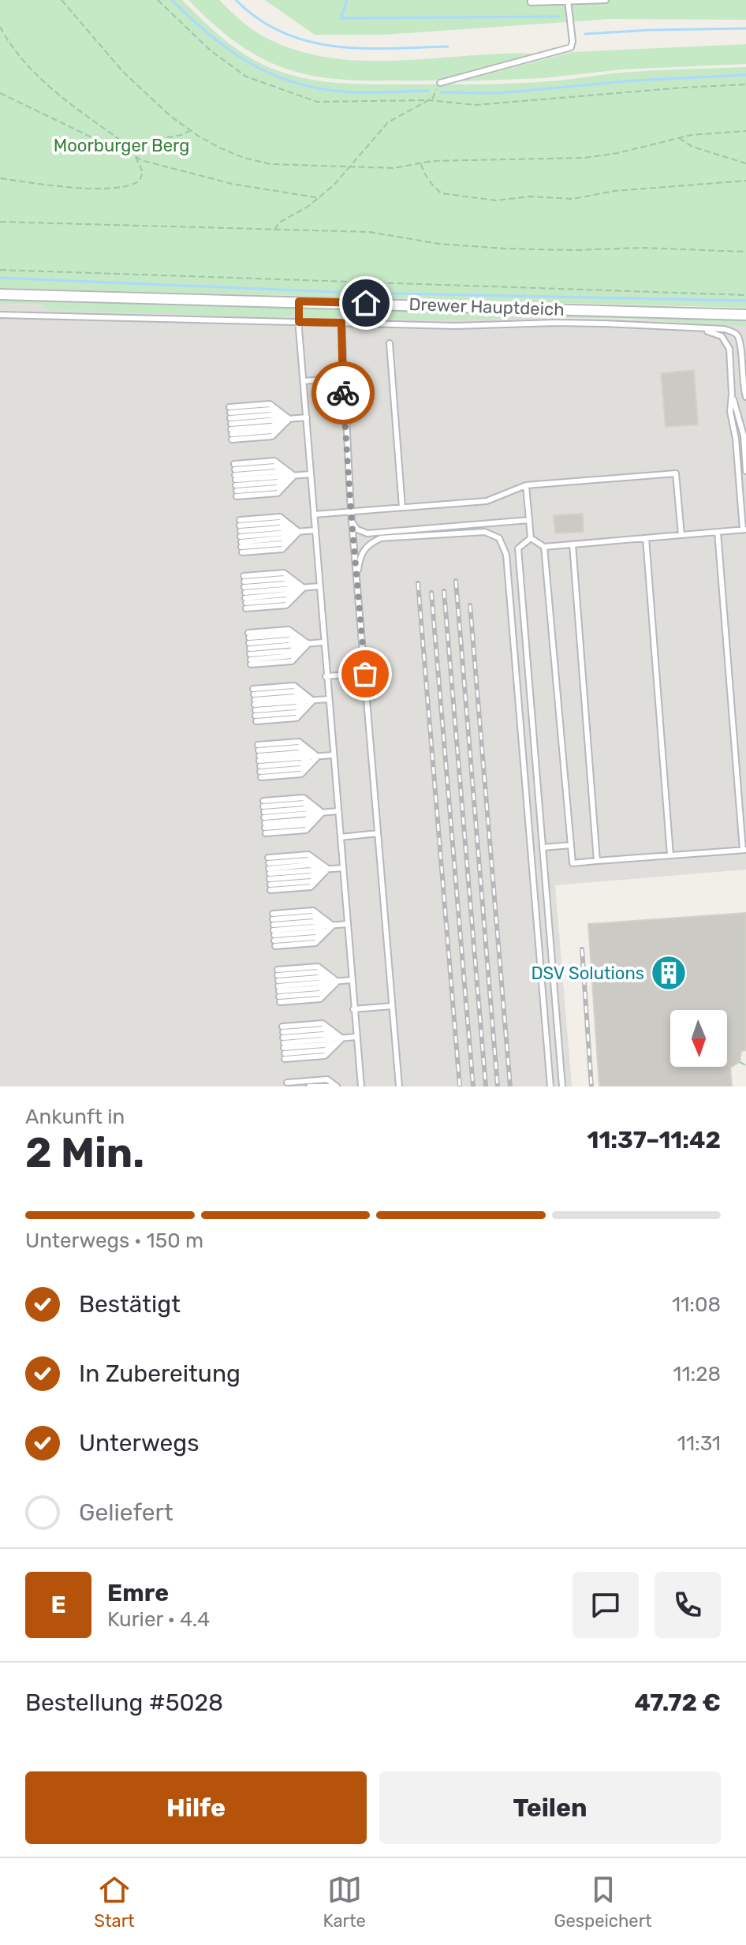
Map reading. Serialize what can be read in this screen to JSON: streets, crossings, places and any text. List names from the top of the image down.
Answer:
{
  "streets": {
    "street": ["Drewer Hauptdeich"]
  },
  "parks": ["Moorburger Berg"],
  "places": {
    "building": ["DSV Solutions"]
  },
  "north": "bottom",
  "page": {
    "heading": ["2 Min.", "Ankunft in", "11:37–11:42"],
    "panel": [
      "Emre",
      "Kurier · 4.4",
      "Bestellung #5028",
      "47.72 €"
    ],
    "bar": "Unterwegs · 150 m",
    "list": [
      ["Bestätigt", "11:08"],
      ["In Zubereitung", "11:28"],
      ["Unterwegs", "11:31"],
      "Geliefert"
    ],
    "round": "E",
    "buttons": ["Hilfe", "Teilen"],
    "tabs": ["Start", "Karte", "Gespeichert"]
  }
}
